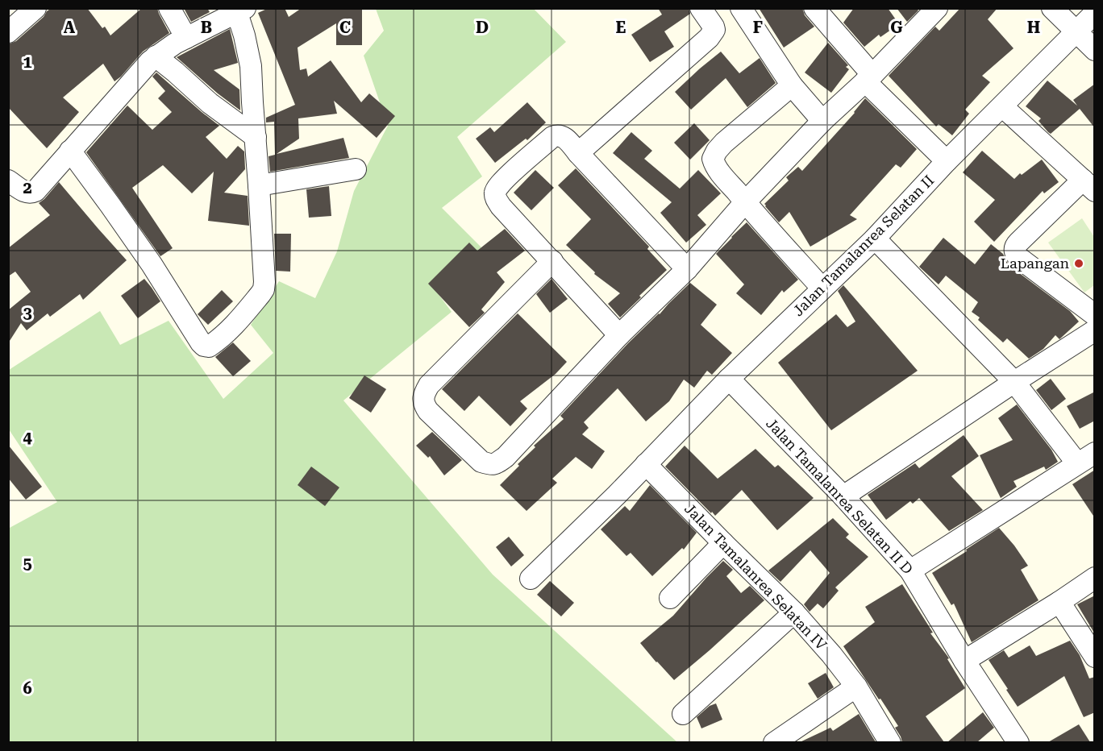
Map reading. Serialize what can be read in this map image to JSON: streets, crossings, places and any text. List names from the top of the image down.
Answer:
{
  "streets": {
    "street": ["Jalan Tamalanrea Selatan II", "Jalan Tamalanrea Selatan II D", "Jalan Tamalanrea Selatan IV"]
  },
  "crossings": [
    ["Jalan Tamalanrea Selatan II", "Jalan Tamalanrea Selatan II D"],
    ["Jalan Tamalanrea Selatan II", "Jalan Tamalanrea Selatan IV"]
  ],
  "places": ["Lapangan"],
  "grid": {
    "columns": [
      "A",
      "B",
      "C",
      "D",
      "E",
      "F",
      "G",
      "H"
    ],
    "rows": [
      "1",
      "2",
      "3",
      "4",
      "5",
      "6"
    ]
  }
}
